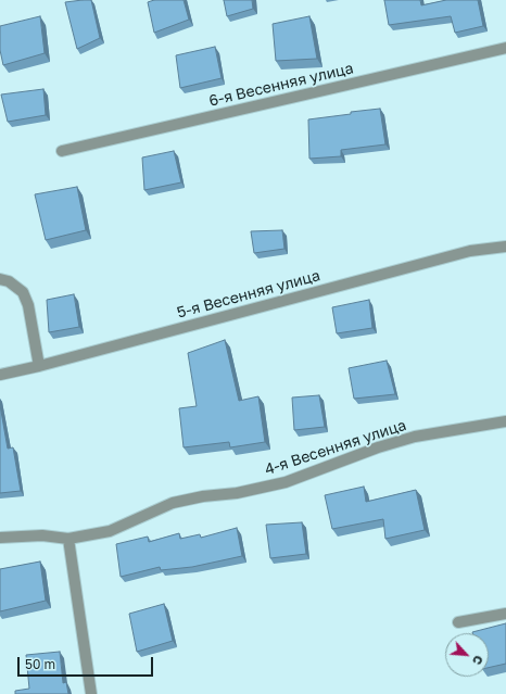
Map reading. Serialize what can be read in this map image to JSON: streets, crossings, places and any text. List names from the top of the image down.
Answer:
{
  "streets": {
    "street": ["6-я Весенняя улица", "5-я Весенняя улица", "4-я Весенняя улица"]
  },
  "scale_bar": "50 m",
  "north": "bottom right"
}
